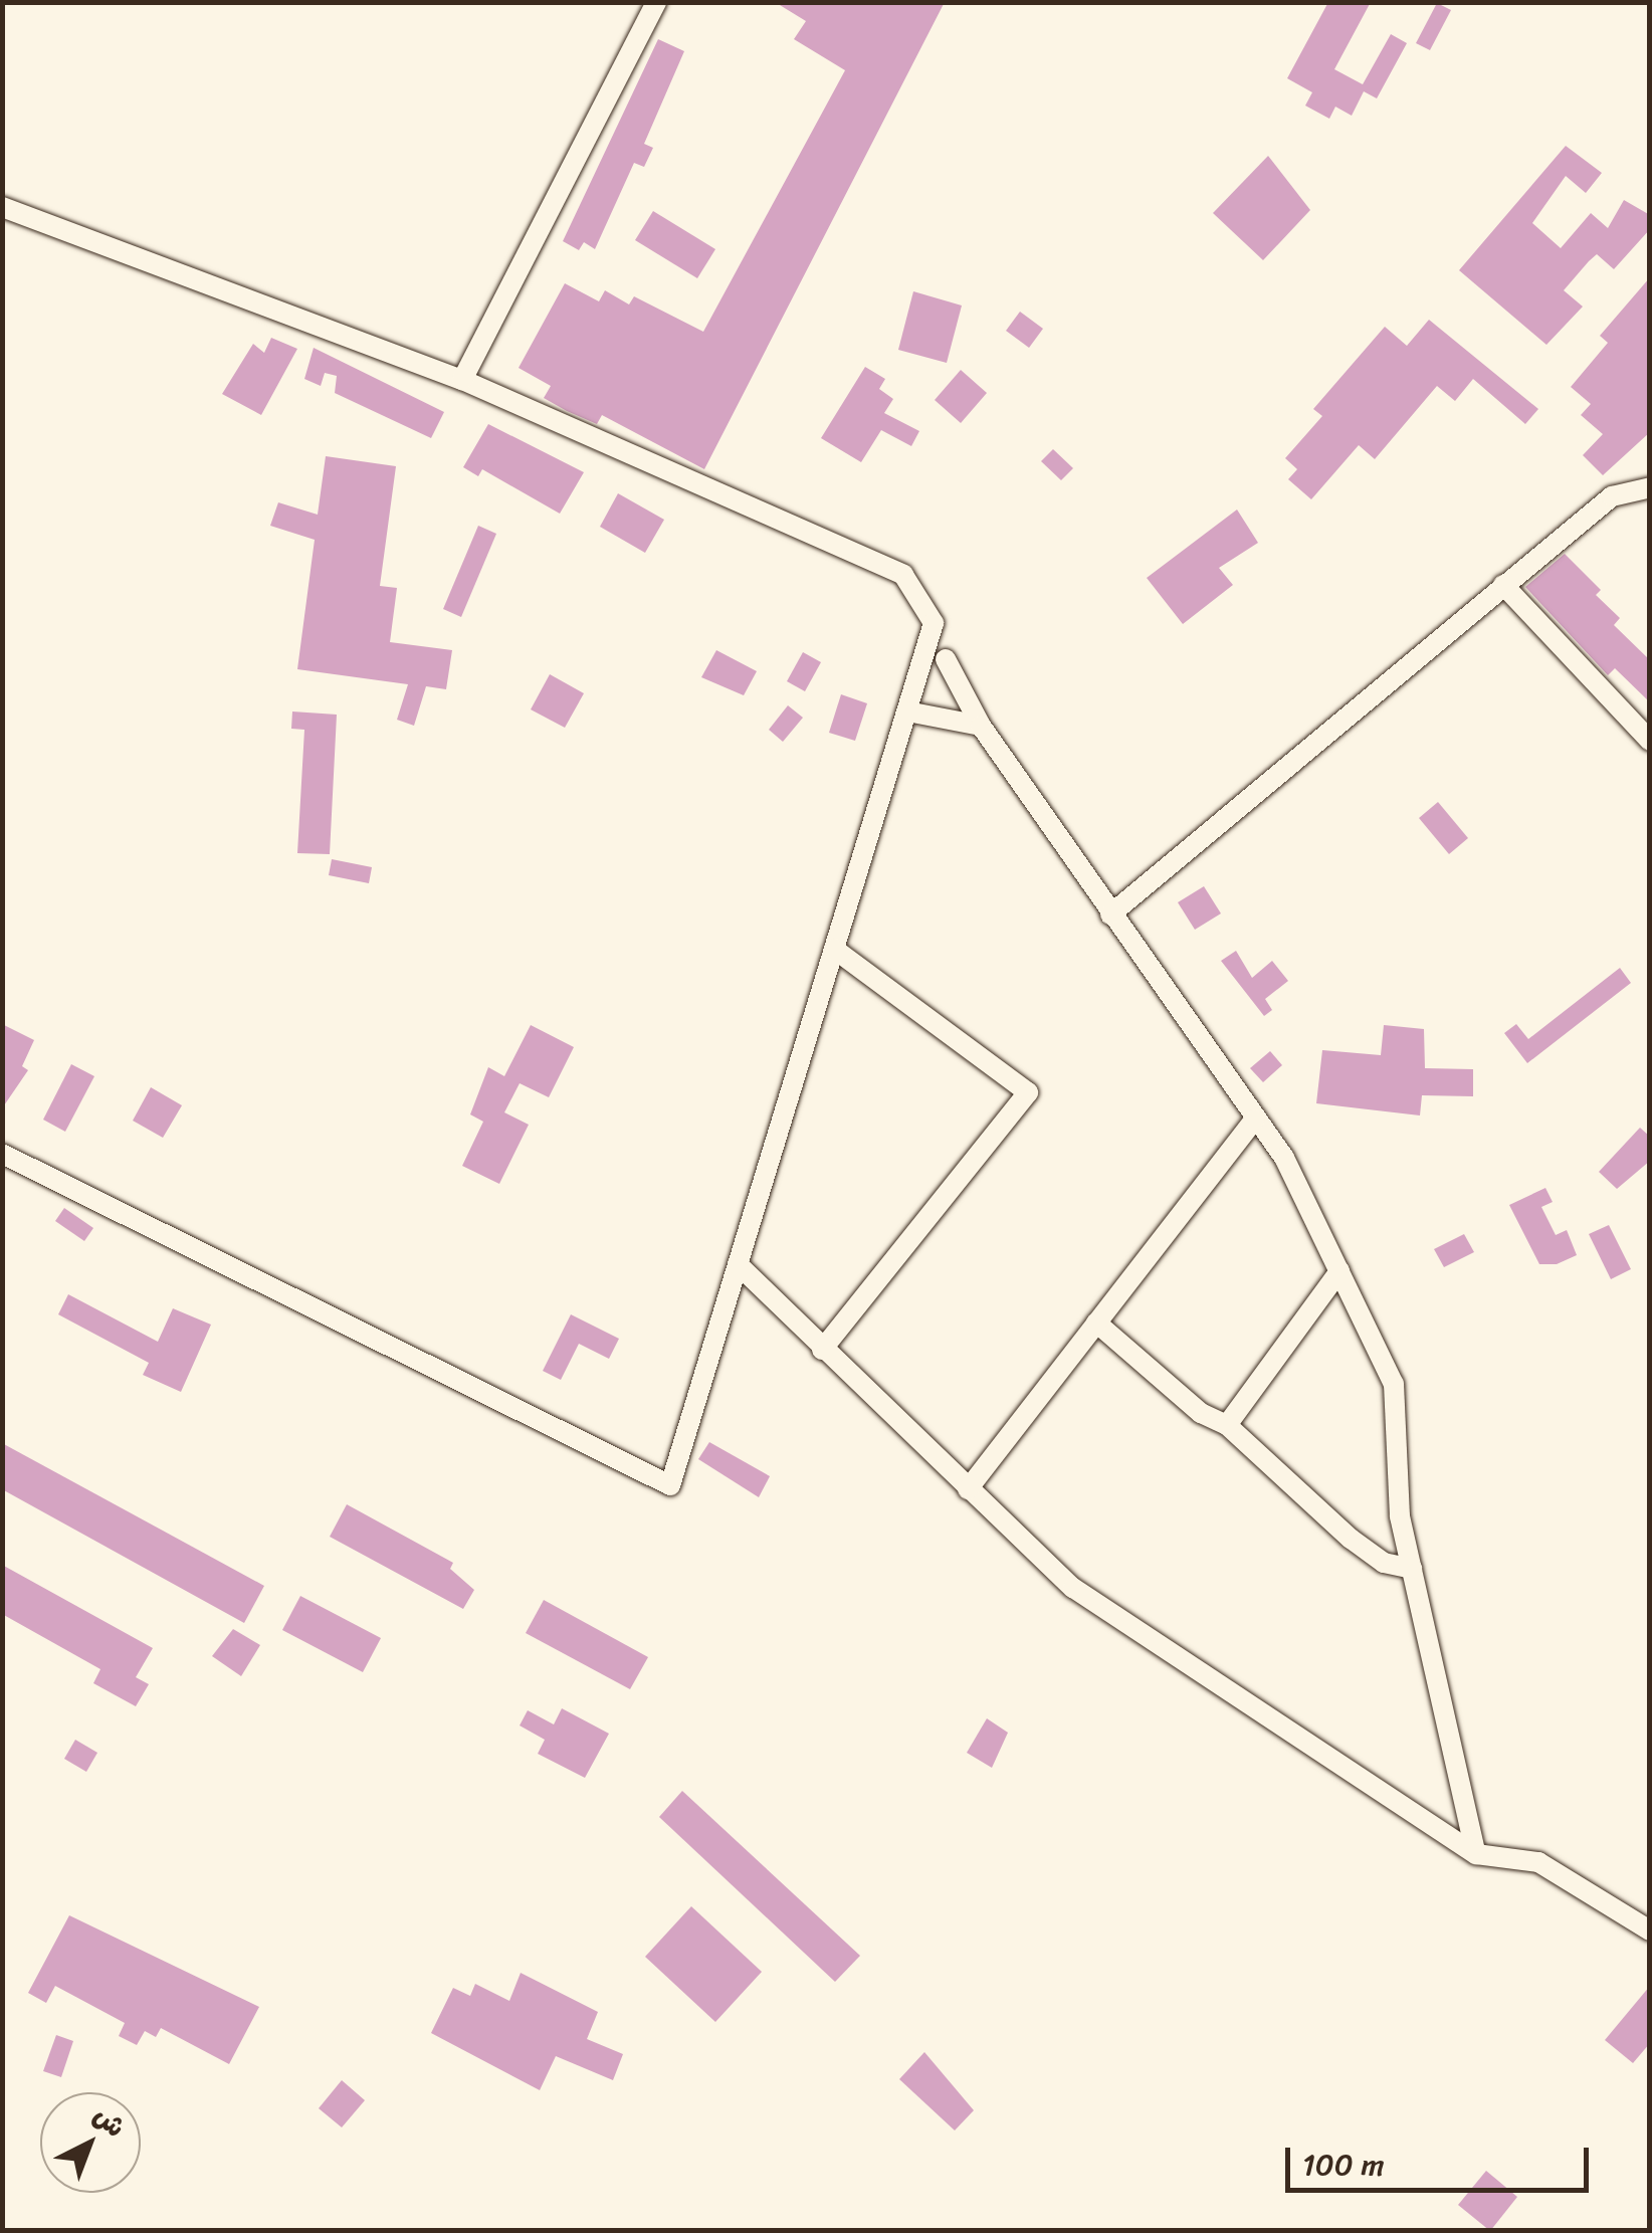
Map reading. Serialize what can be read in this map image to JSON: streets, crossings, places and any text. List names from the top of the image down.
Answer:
{
  "scale_bar": "100 m",
  "north": "top right"
}
